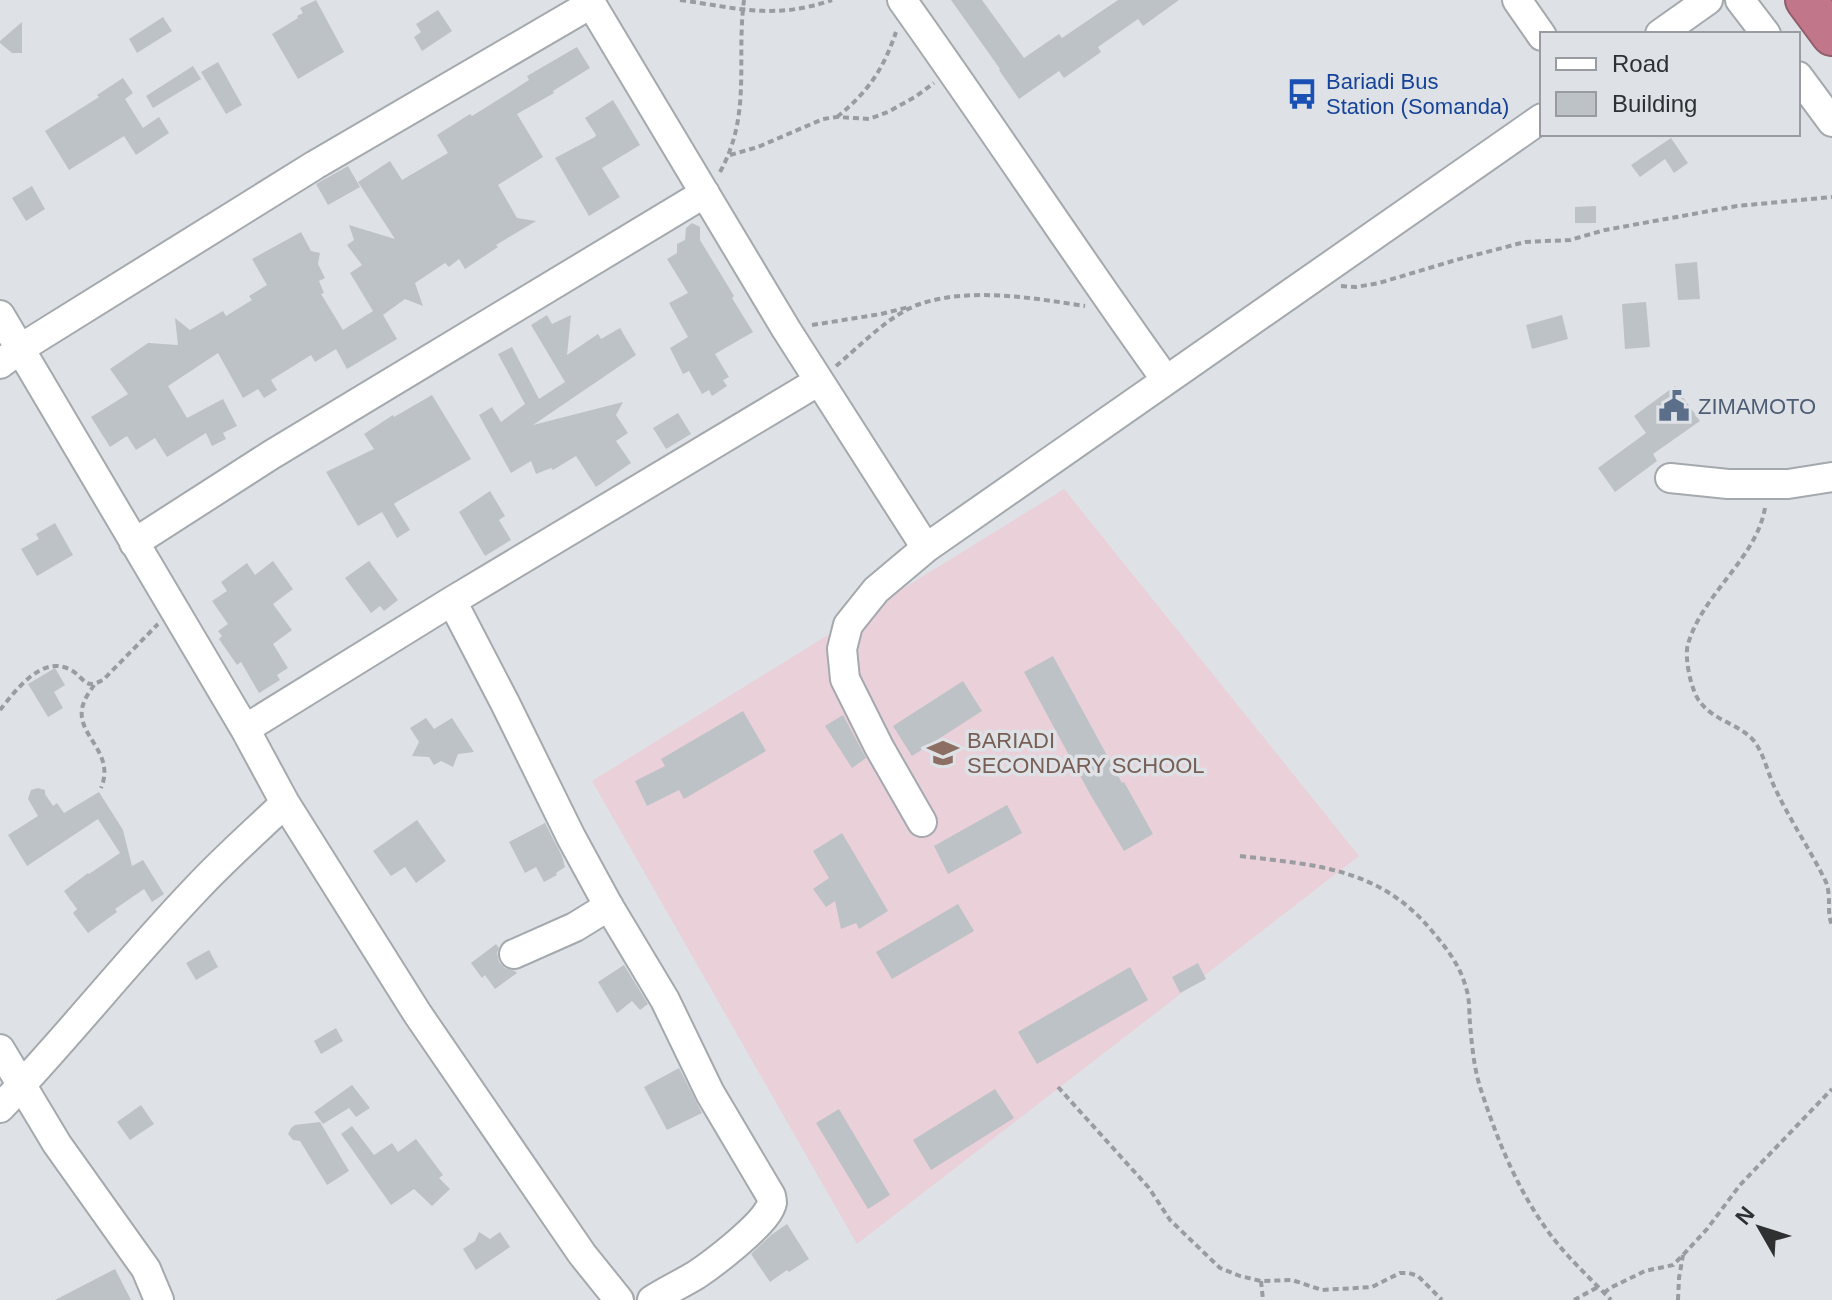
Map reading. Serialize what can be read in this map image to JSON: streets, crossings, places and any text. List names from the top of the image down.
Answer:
{
  "places": {
    "bus stop": ["Bariadi Bus Station (Somanda)"],
    "public building": ["ZIMAMOTO"],
    "school or university": ["BARIADI SECONDARY SCHOOL"]
  },
  "legend": ["Road", "Building"],
  "north": "top left"
}
